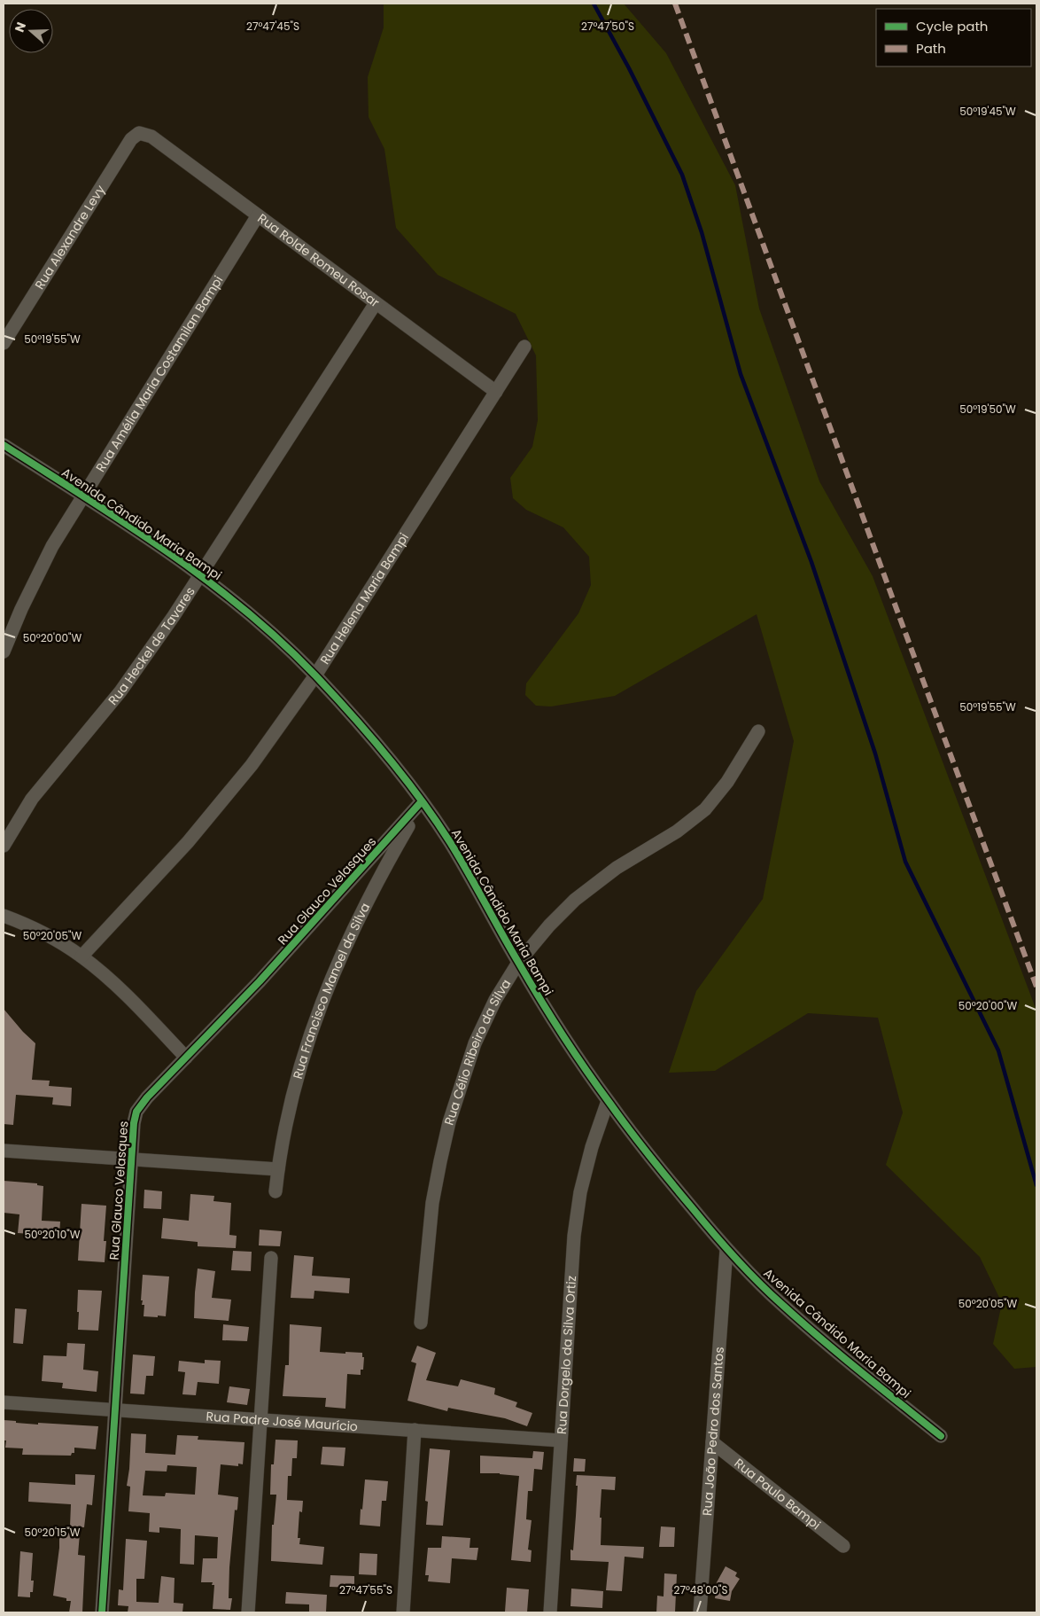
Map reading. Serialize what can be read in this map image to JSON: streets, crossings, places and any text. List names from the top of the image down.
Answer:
{
  "streets": {
    "street": [
      "Rua Alexandre Levy",
      "Rua Rolde Romeu Rosar",
      "Rua Amélia Maria Costamilan Bampi",
      "Avenida Cândido Maria Bampi",
      "Rua Helena Maria Bampi",
      "Rua Heckel de Tavares",
      "Rua Glauco Velasques",
      "Rua Francisco Manoel da Silva",
      "Rua Célio Ribeiro da Silva",
      "Rua Dorgelo da Silva Ortiz",
      "Rua Padre José Maurício",
      "Rua João Pedro dos Santos",
      "Rua Paulo Bampi"
    ]
  },
  "crossings": [
    ["Rua Alexandre Levy", "Rua Rolde Romeu Rosar"],
    ["Rua Rolde Romeu Rosar", "Rua Amélia Maria Costamilan Bampi"],
    ["Rua Rolde Romeu Rosar", "Rua Helena Maria Bampi"],
    ["Rua Rolde Romeu Rosar", "Rua Heckel de Tavares"],
    ["Rua Amélia Maria Costamilan Bampi", "Avenida Cândido Maria Bampi"],
    ["Avenida Cândido Maria Bampi", "Rua Helena Maria Bampi"],
    ["Avenida Cândido Maria Bampi", "Rua Heckel de Tavares"],
    ["Avenida Cândido Maria Bampi", "Rua Glauco Velasques"],
    ["Avenida Cândido Maria Bampi", "Rua Francisco Manoel da Silva"],
    ["Avenida Cândido Maria Bampi", "Rua Célio Ribeiro da Silva"],
    ["Avenida Cândido Maria Bampi", "Rua Dorgelo da Silva Ortiz"],
    ["Avenida Cândido Maria Bampi", "Rua João Pedro dos Santos"],
    ["Rua Glauco Velasques", "Rua Francisco Manoel da Silva"],
    ["Rua Glauco Velasques", "Rua Padre José Maurício"],
    ["Rua Dorgelo da Silva Ortiz", "Rua Padre José Maurício"],
    ["Rua João Pedro dos Santos", "Rua Paulo Bampi"]
  ],
  "legend": ["Cycle path", "Path"],
  "north": "left",
  "coordinates": [
    "27°47'45\"S",
    "27°47'50\"S",
    "50°19'45\"W",
    "50°19'55\"W",
    "50°19'50\"W",
    "50°20'00\"W",
    "50°20'05\"W",
    "50°20'10\"W",
    "50°20'15\"W",
    "27°47'55\"S",
    "27°48'00\"S"
  ]
}
